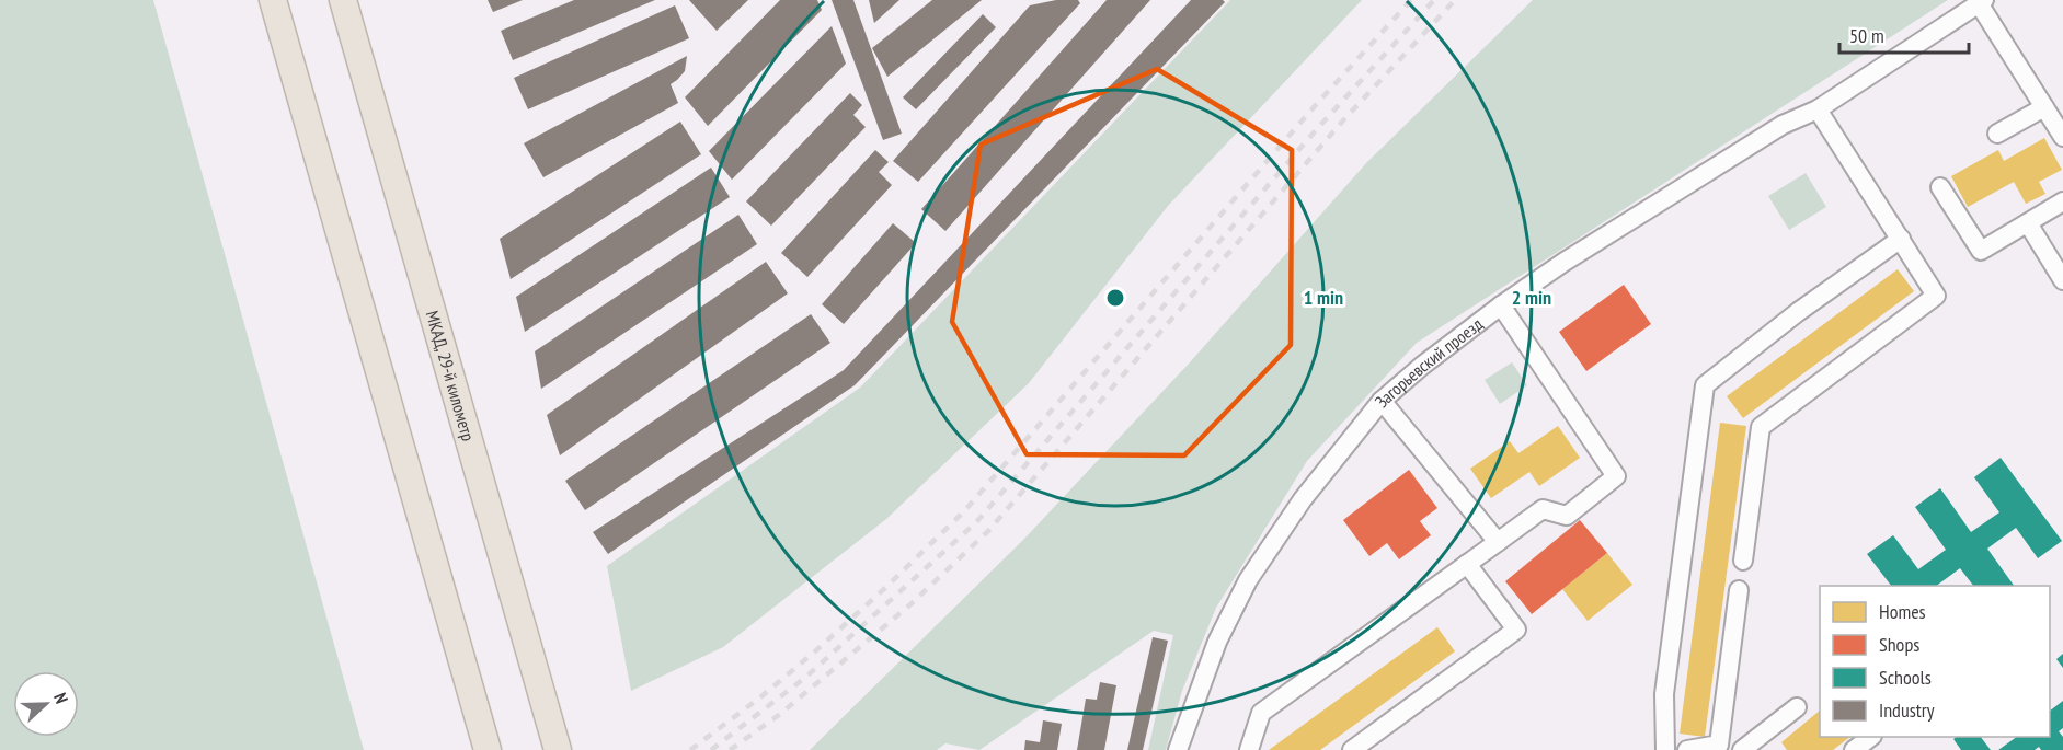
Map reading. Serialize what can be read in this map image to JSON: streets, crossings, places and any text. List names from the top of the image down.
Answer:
{
  "streets": {
    "highway": ["МКАД, 29-й километр"],
    "street": ["Загорьевский проезд"]
  },
  "legend": [
    "Homes",
    "Shops",
    "Schools",
    "Industry"
  ],
  "scale_bar": "50 m",
  "north": "right",
  "rings": ["1 min", "2 min"]
}
